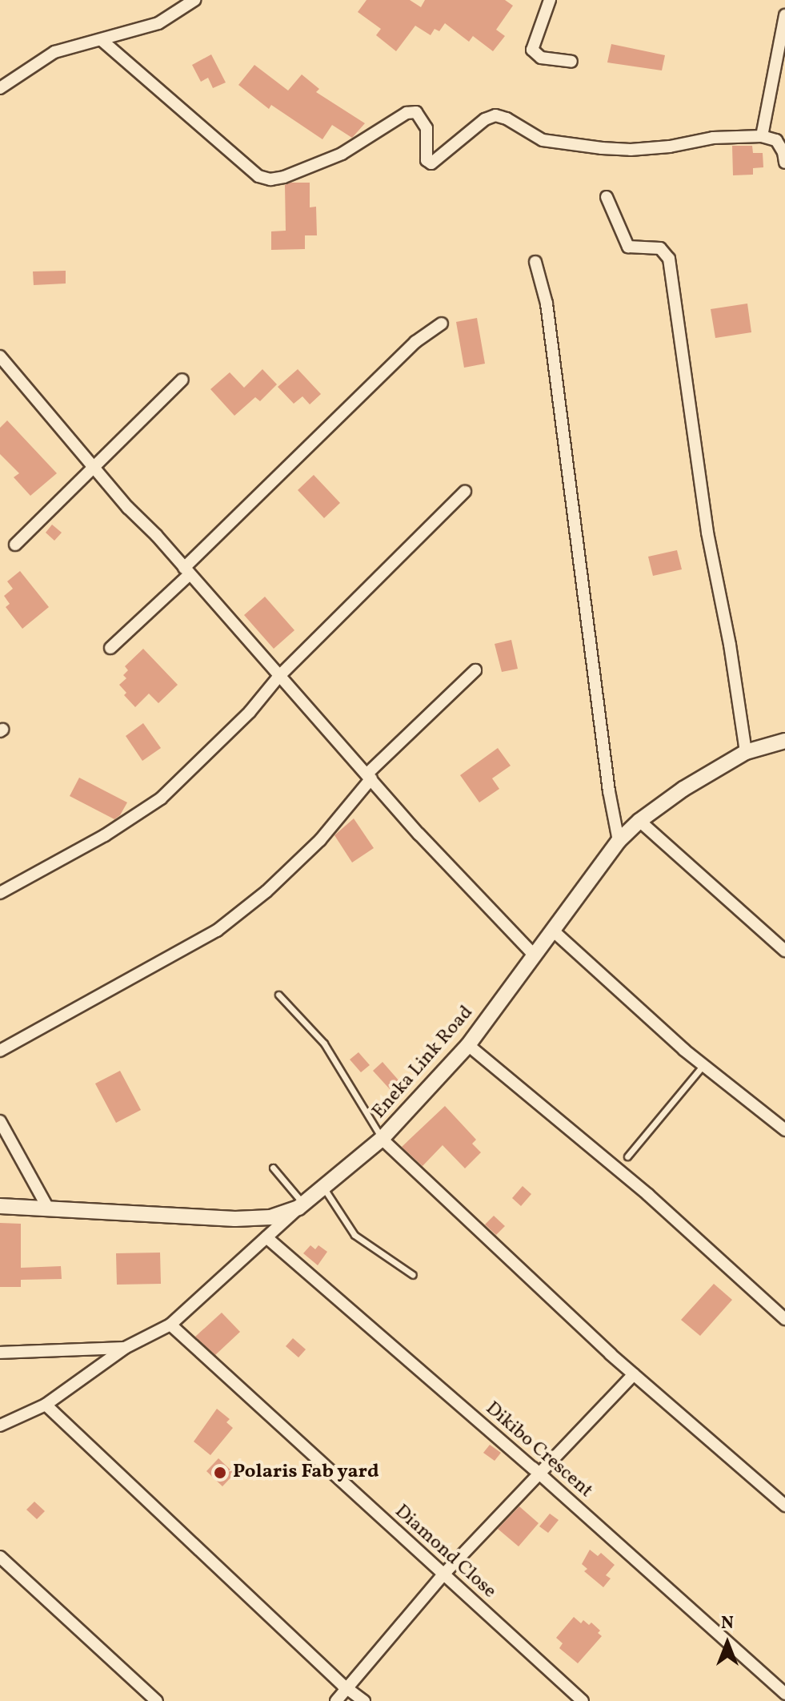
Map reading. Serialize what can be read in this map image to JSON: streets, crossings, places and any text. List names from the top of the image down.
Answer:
{
  "streets": {
    "street": ["Eneka Link Road", "Dikibo Crescent", "Diamond Close"]
  },
  "places": ["Polaris Fab yard"],
  "north": "top"
}
